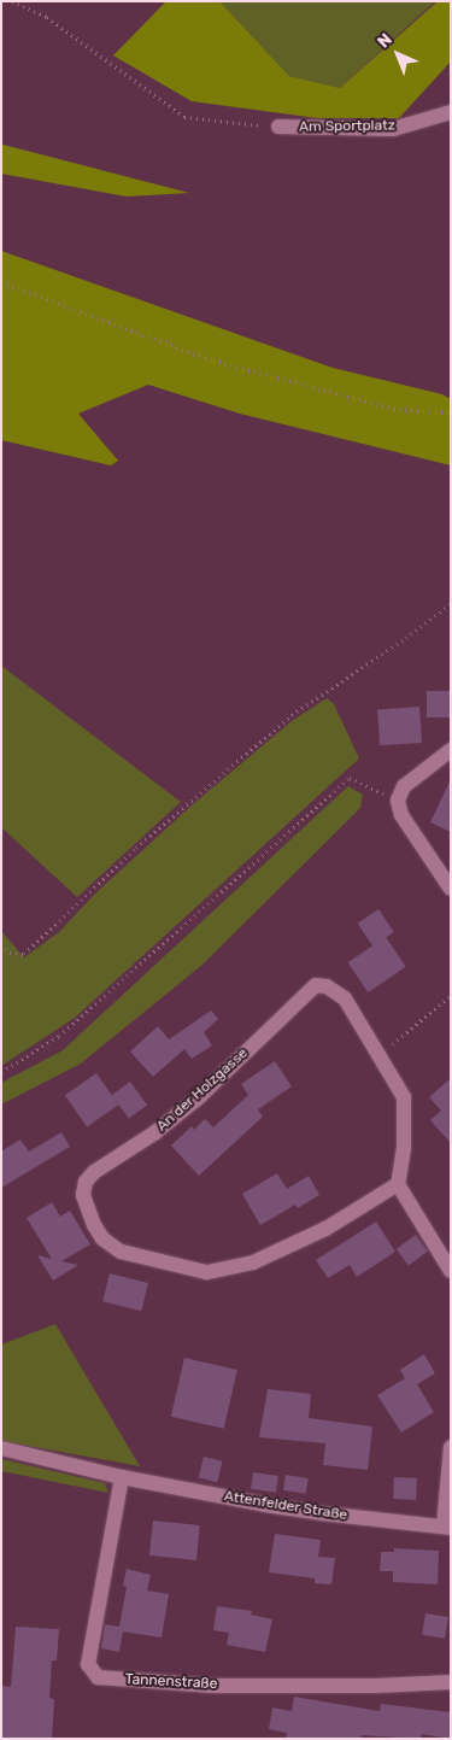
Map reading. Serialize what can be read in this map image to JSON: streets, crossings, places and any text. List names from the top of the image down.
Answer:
{
  "streets": {
    "street": [
      "Am Sportplatz",
      "An der Holzgasse",
      "Attenfelder Straße",
      "Tannenstraße"
    ]
  },
  "crossings": [
    ["Attenfelder Straße", "Tannenstraße"]
  ],
  "north": "top left"
}
